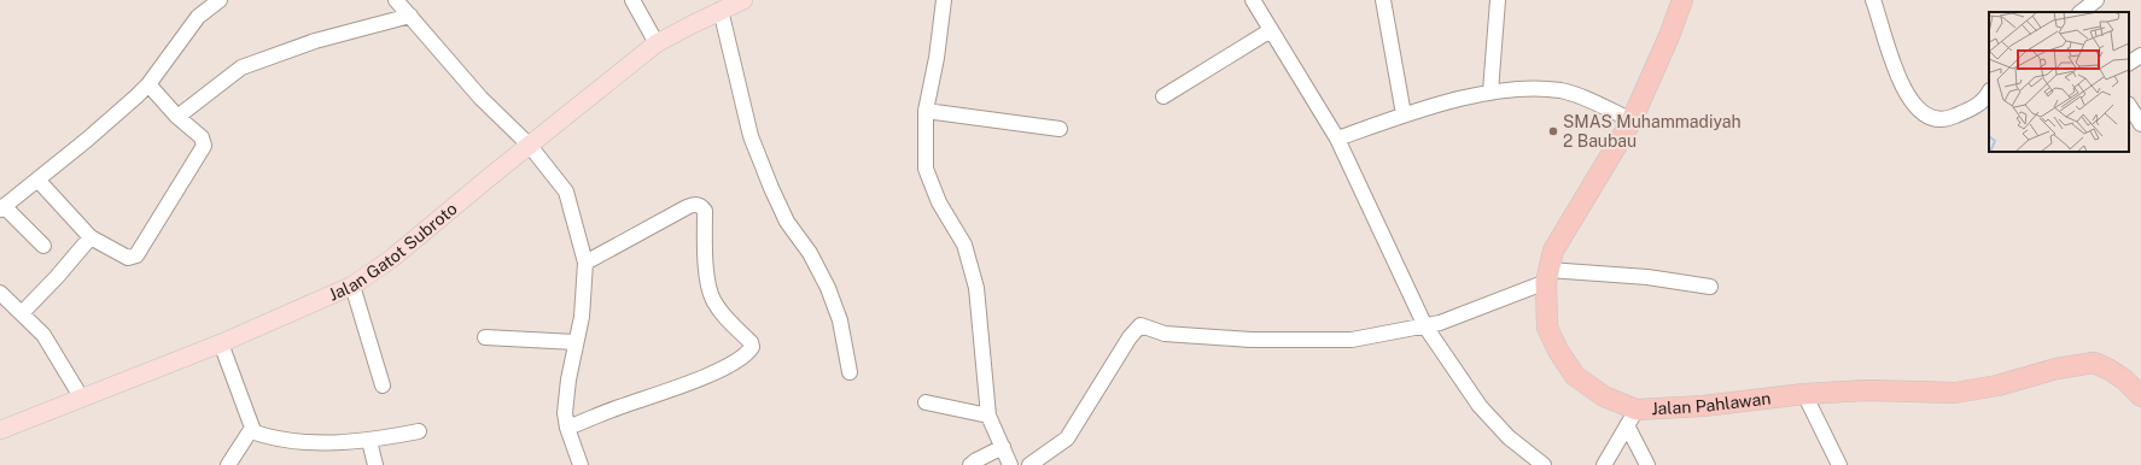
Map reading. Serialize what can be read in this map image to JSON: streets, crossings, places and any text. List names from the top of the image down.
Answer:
{
  "streets": {
    "highway": ["Jalan Pahlawan"],
    "main road": ["Jalan Gatot Subroto"]
  },
  "places": ["SMAS Muhammadiyah 2 Baubau"]
}
